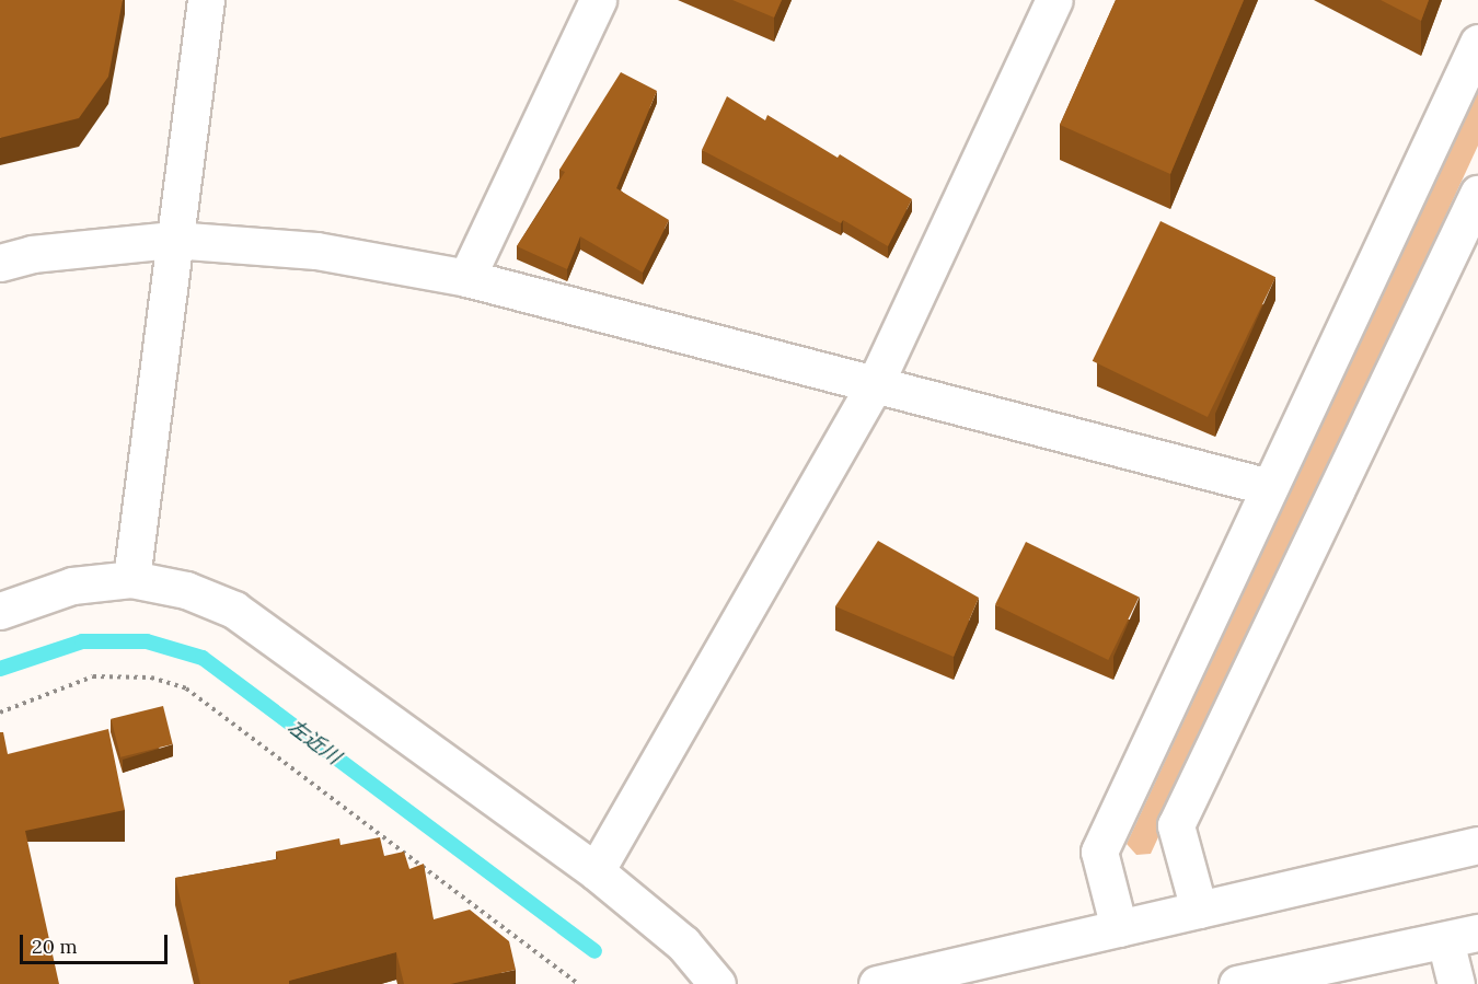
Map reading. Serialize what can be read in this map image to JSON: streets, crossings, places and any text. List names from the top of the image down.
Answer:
{
  "water": ["左近川"],
  "scale_bar": "20 m"
}
